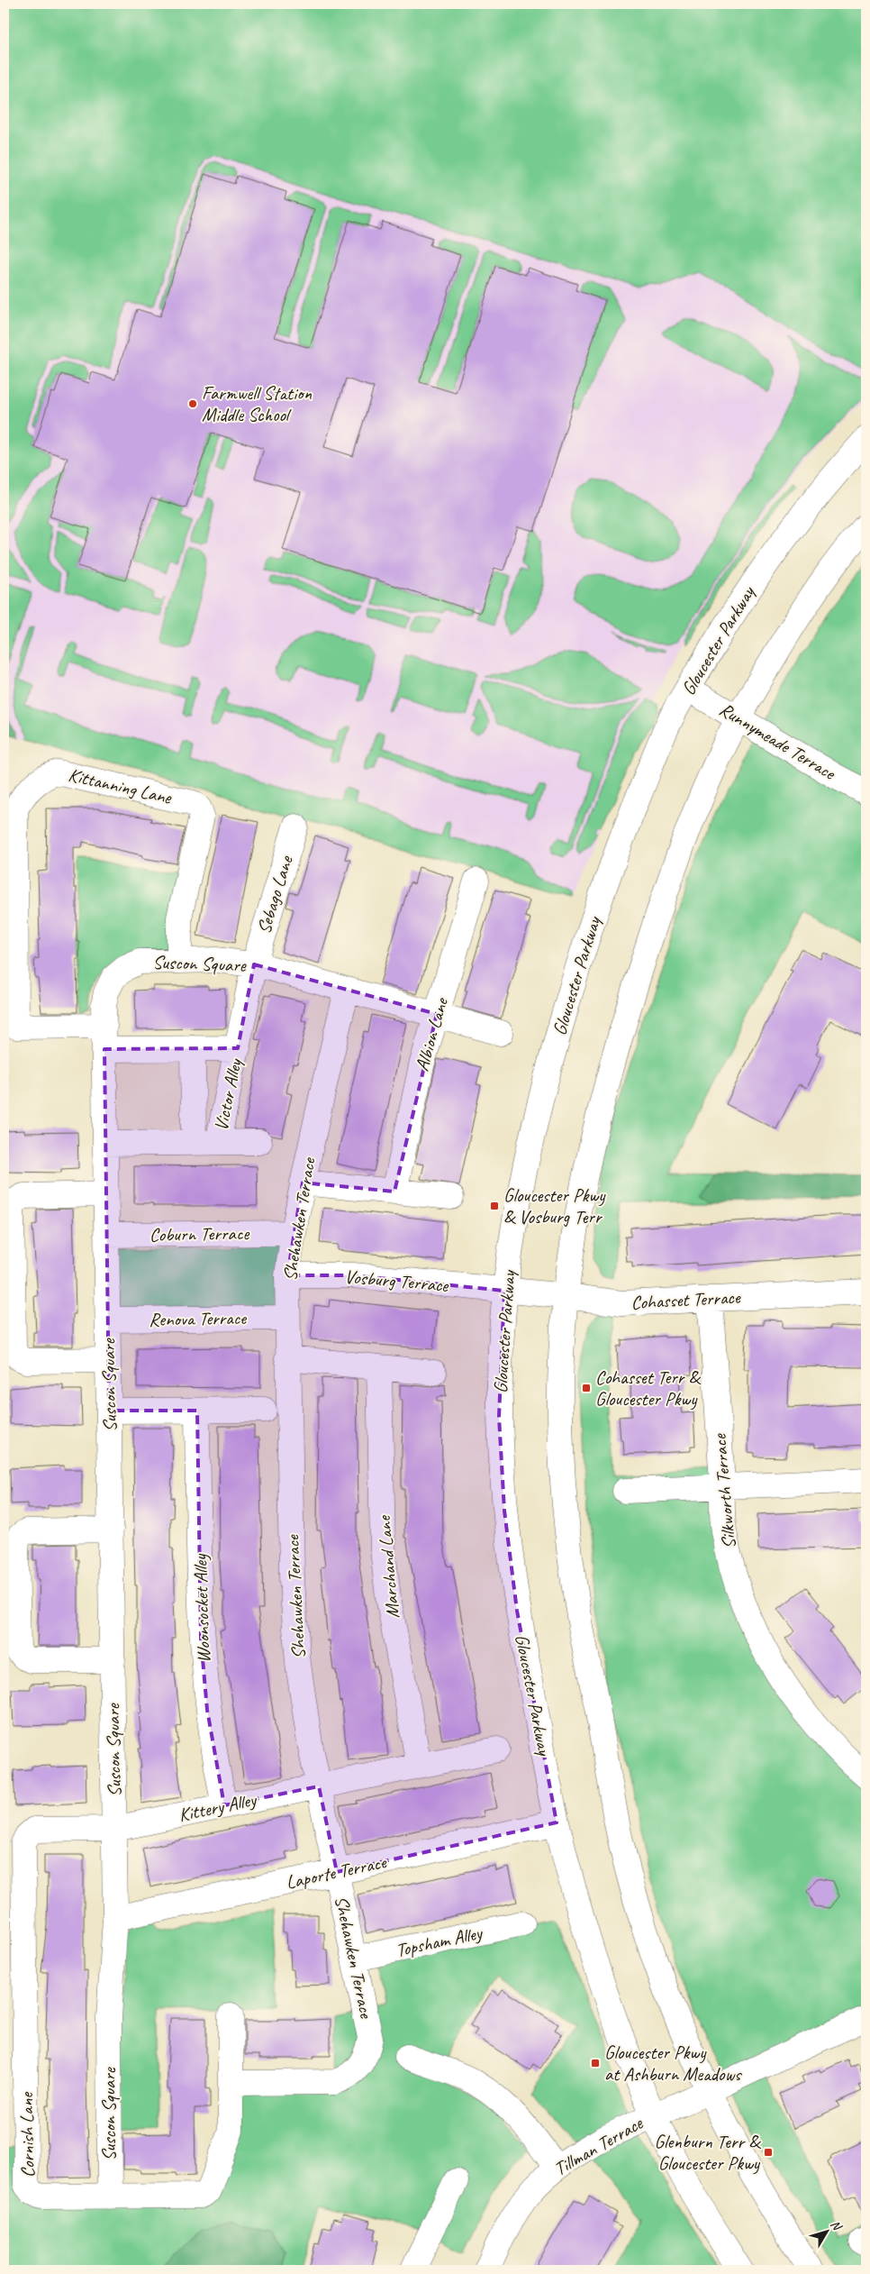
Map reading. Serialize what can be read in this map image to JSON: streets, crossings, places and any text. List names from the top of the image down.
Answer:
{
  "streets": {
    "street": [
      "Gloucester Parkway",
      "Runnymeade Terrace",
      "Kittanning Lane",
      "Sebago Lane",
      "Suscon Square",
      "Albion Lane",
      "Victor Alley",
      "Shehawken Terrace",
      "Coburn Terrace",
      "Vosburg Terrace",
      "Cohasset Terrace",
      "Renova Terrace",
      "Silkworth Terrace",
      "Marchand Lane",
      "Woonsocket Alley",
      "Kittery Alley",
      "Laporte Terrace",
      "Topsham Alley",
      "Cornish Lane",
      "Tillman Terrace"
    ]
  },
  "crossings": [
    ["Gloucester Parkway", "Runnymeade Terrace"],
    ["Gloucester Parkway", "Vosburg Terrace"],
    ["Gloucester Parkway", "Cohasset Terrace"],
    ["Gloucester Parkway", "Laporte Terrace"],
    ["Gloucester Parkway", "Tillman Terrace"],
    ["Kittanning Lane", "Suscon Square"],
    ["Kittanning Lane", "Victor Alley"],
    ["Sebago Lane", "Suscon Square"],
    ["Sebago Lane", "Victor Alley"],
    ["Suscon Square", "Albion Lane"],
    ["Suscon Square", "Victor Alley"],
    ["Suscon Square", "Shehawken Terrace"],
    ["Suscon Square", "Coburn Terrace"],
    ["Suscon Square", "Renova Terrace"],
    ["Suscon Square", "Kittery Alley"],
    ["Suscon Square", "Laporte Terrace"],
    ["Suscon Square", "Cornish Lane"],
    ["Shehawken Terrace", "Coburn Terrace"],
    ["Shehawken Terrace", "Vosburg Terrace"],
    ["Shehawken Terrace", "Renova Terrace"],
    ["Shehawken Terrace", "Kittery Alley"],
    ["Shehawken Terrace", "Laporte Terrace"],
    ["Shehawken Terrace", "Topsham Alley"],
    ["Shehawken Terrace", "Cornish Lane"],
    ["Vosburg Terrace", "Cohasset Terrace"],
    ["Cohasset Terrace", "Silkworth Terrace"],
    ["Woonsocket Alley", "Kittery Alley"],
    ["Kittery Alley", "Cornish Lane"]
  ],
  "places": {
    "other": ["Farmwell Station Middle School"],
    "transit": [
      "Gloucester Pkwy & Vosburg Terr",
      "Cohasset Terr & Gloucester Pkwy",
      "Gloucester Pkwy at Ashburn Meadows",
      "Glenburn Terr & Gloucester Pkwy"
    ]
  },
  "north": "top right"
}
